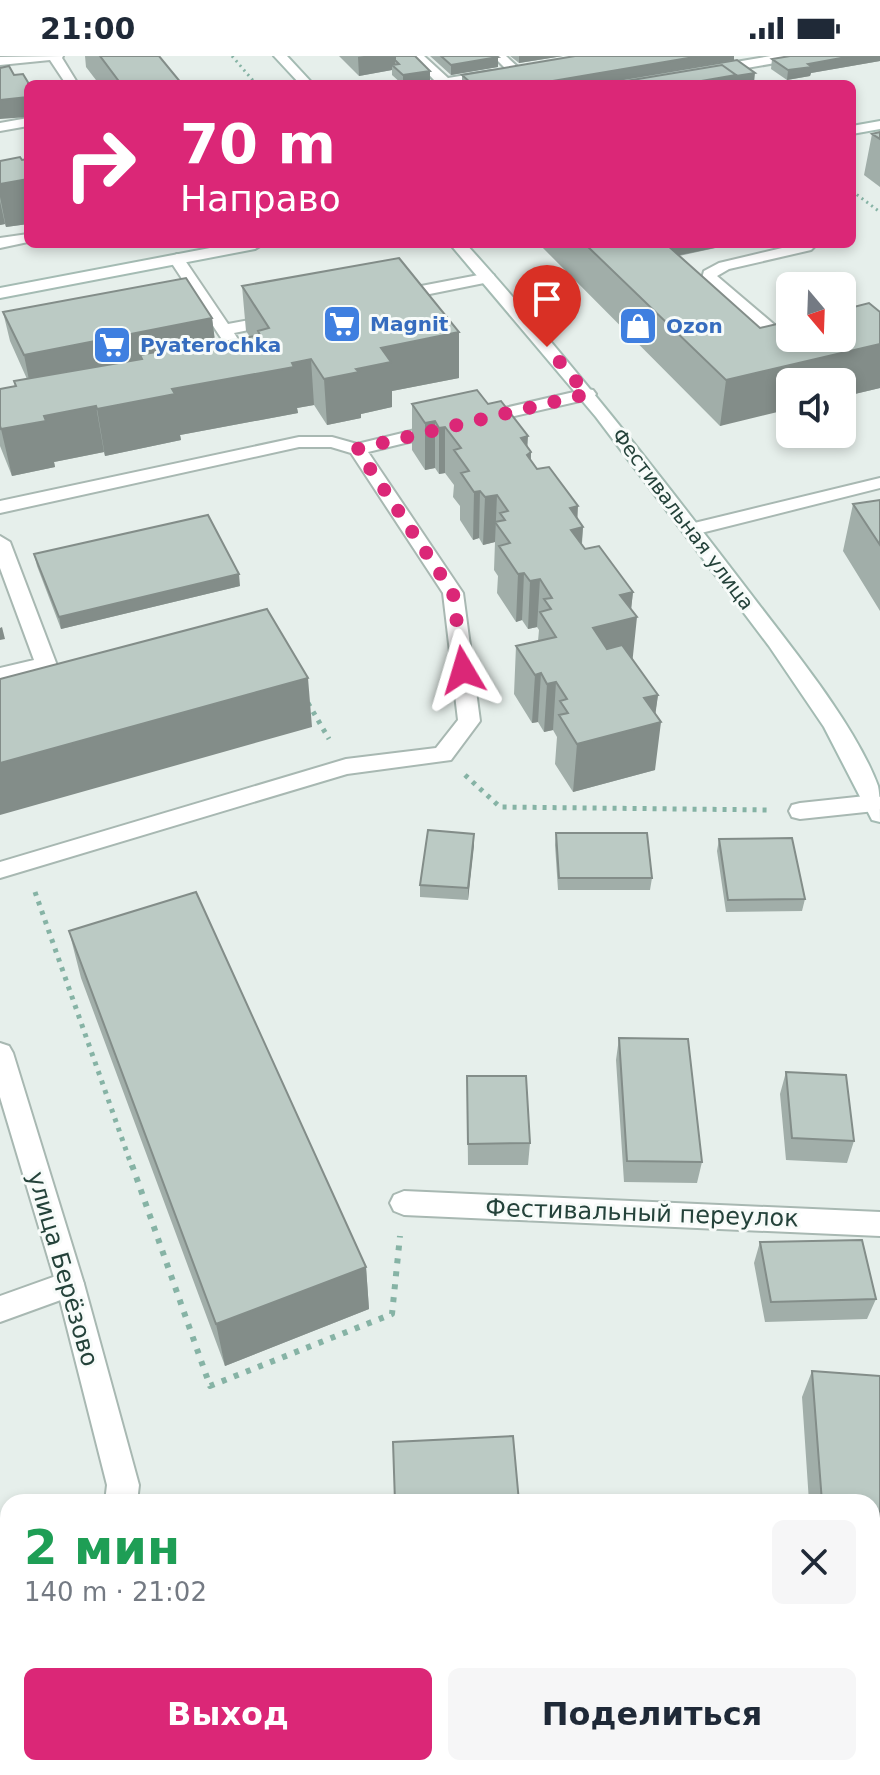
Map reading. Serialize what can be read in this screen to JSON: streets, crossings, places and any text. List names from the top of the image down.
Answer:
{
  "streets": {
    "street": ["Фестивальная улица", "Фестивальный переулок", "улица Берёзово"]
  },
  "places": {
    "supermarket": ["Magnit", "Pyaterochka"],
    "shop": ["Ozon"]
  },
  "north": "bottom",
  "page": {
    "status": "21:00",
    "turn": ["70 m", "Направо"],
    "heading": ["2 мин", "140 m · 21:02"],
    "buttons": ["Выход", "Поделиться"]
  }
}
